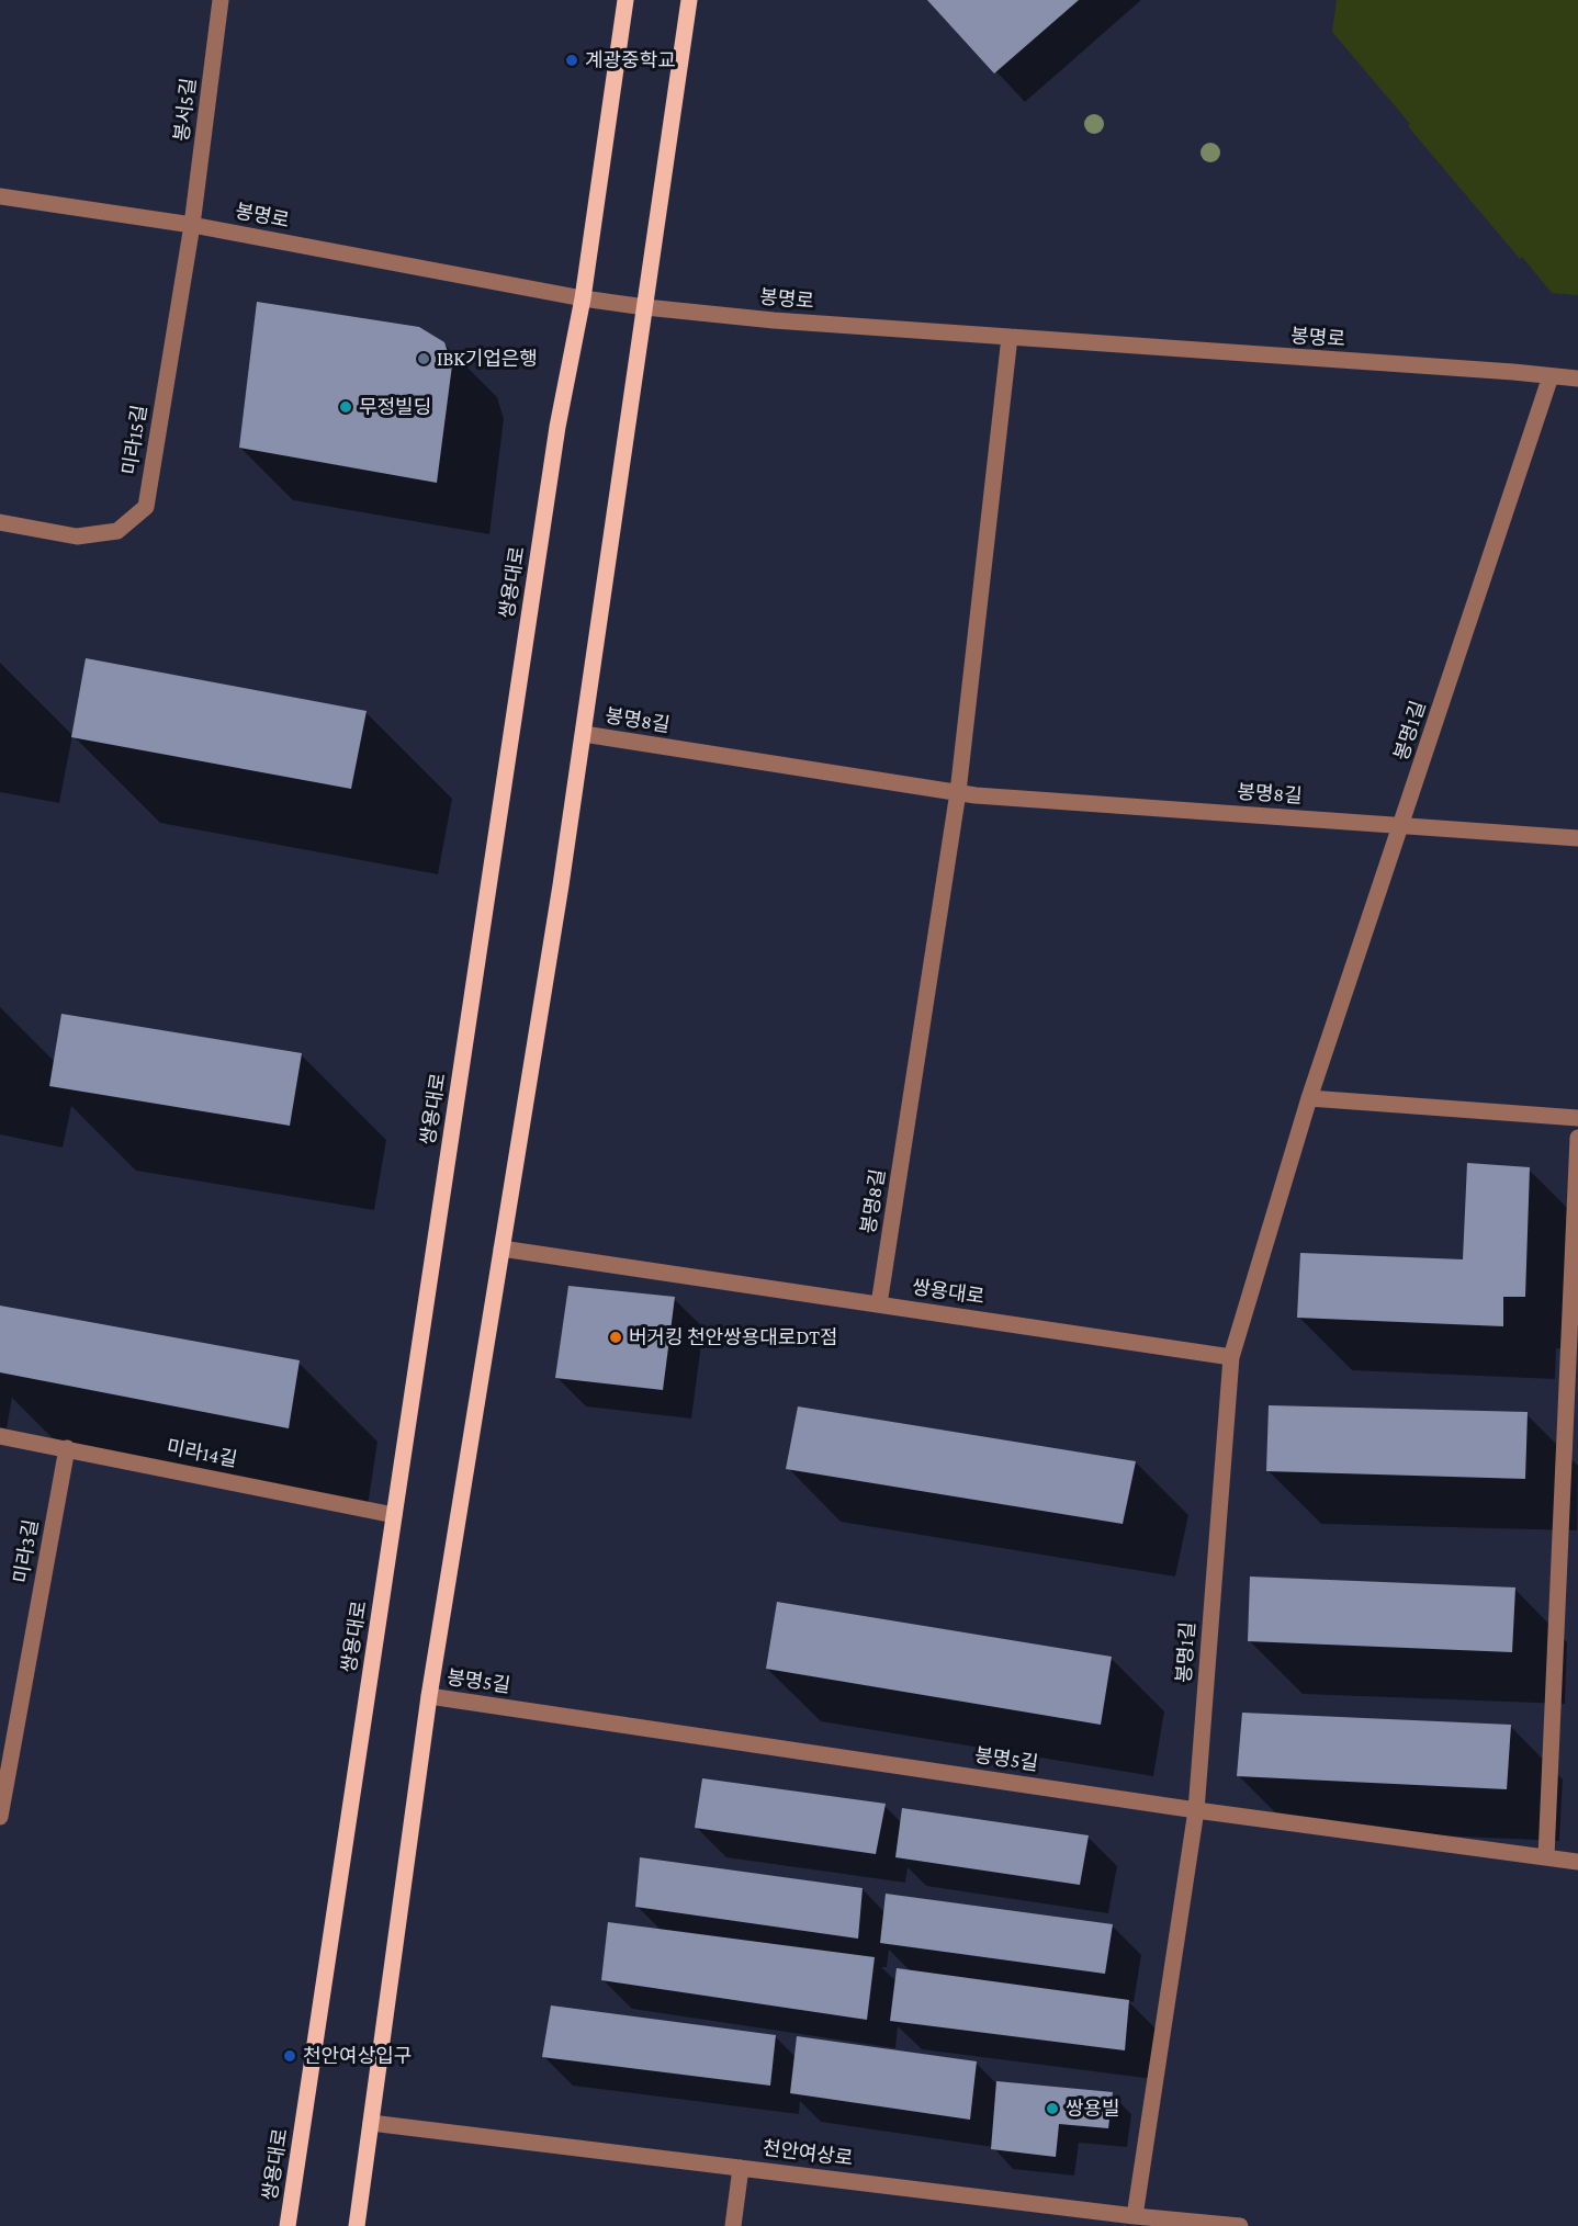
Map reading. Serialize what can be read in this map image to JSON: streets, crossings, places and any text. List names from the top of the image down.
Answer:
{
  "streets": {
    "main road": ["쌍용대로"],
    "street": [
      "봉서5길",
      "봉명로",
      "미라15길",
      "봉명8길",
      "봉명1길",
      "미라14길",
      "미라3길",
      "봉명5길",
      "천안여상로"
    ]
  },
  "crossings": [
    ["봉서5길", "봉명로"],
    ["봉서5길", "미라15길"],
    ["봉명로", "미라15길"],
    ["봉명로", "쌍용대로"],
    ["봉명로", "봉명8길"],
    ["봉명로", "봉명1길"],
    ["쌍용대로", "봉명8길"],
    ["쌍용대로", "봉명1길"],
    ["쌍용대로", "미라14길"],
    ["봉명8길", "봉명1길"],
    ["봉명1길", "봉명5길"],
    ["봉명1길", "천안여상로"],
    ["미라14길", "미라3길"]
  ],
  "places": [
    "계광중학교",
    "IBK기업은행",
    "무정빌딩",
    "버거킹 천안쌍용대로DT점",
    "천안여상입구",
    "쌍용빌"
  ]
}
